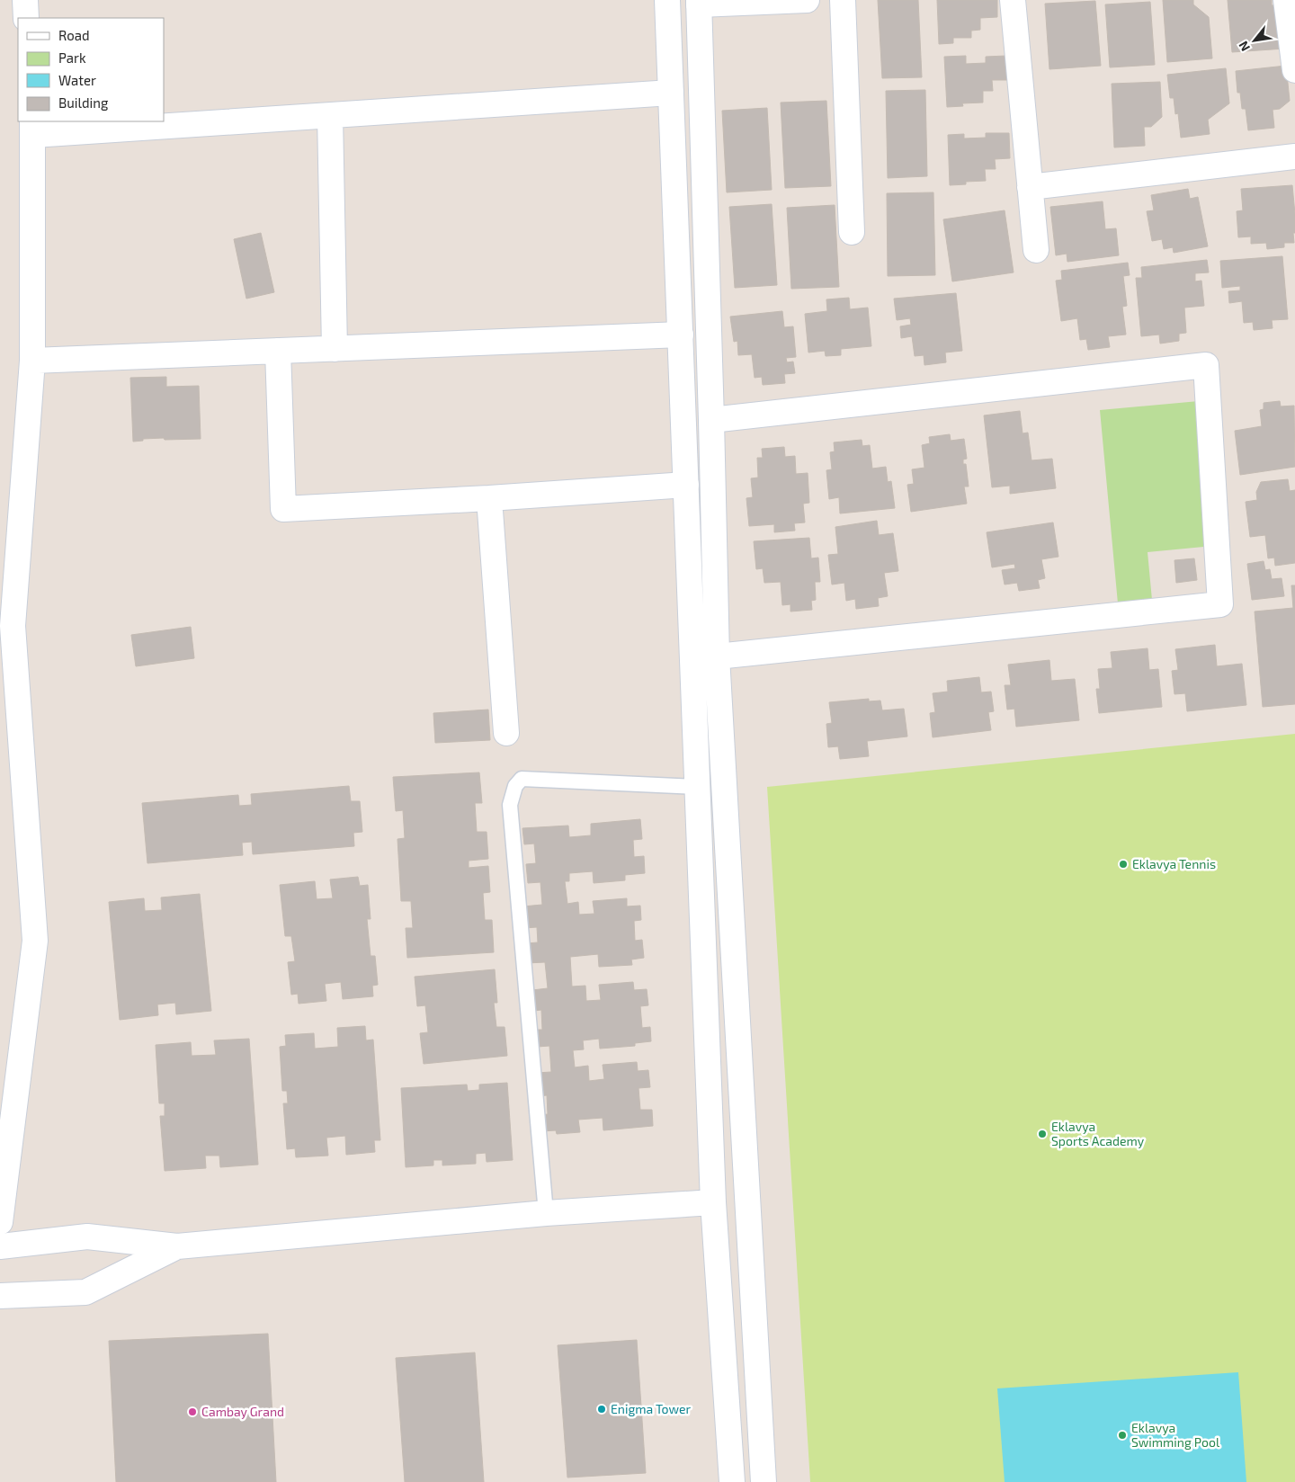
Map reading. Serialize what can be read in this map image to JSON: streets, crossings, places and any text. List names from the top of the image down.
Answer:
{
  "places": [
    "Eklavya Tennis",
    "Eklavya Sports Academy",
    "Enigma Tower",
    "Cambay Grand",
    "Eklavya Swimming Pool"
  ],
  "legend": [
    "Road",
    "Park",
    "Water",
    "Building"
  ],
  "north": "bottom left"
}
